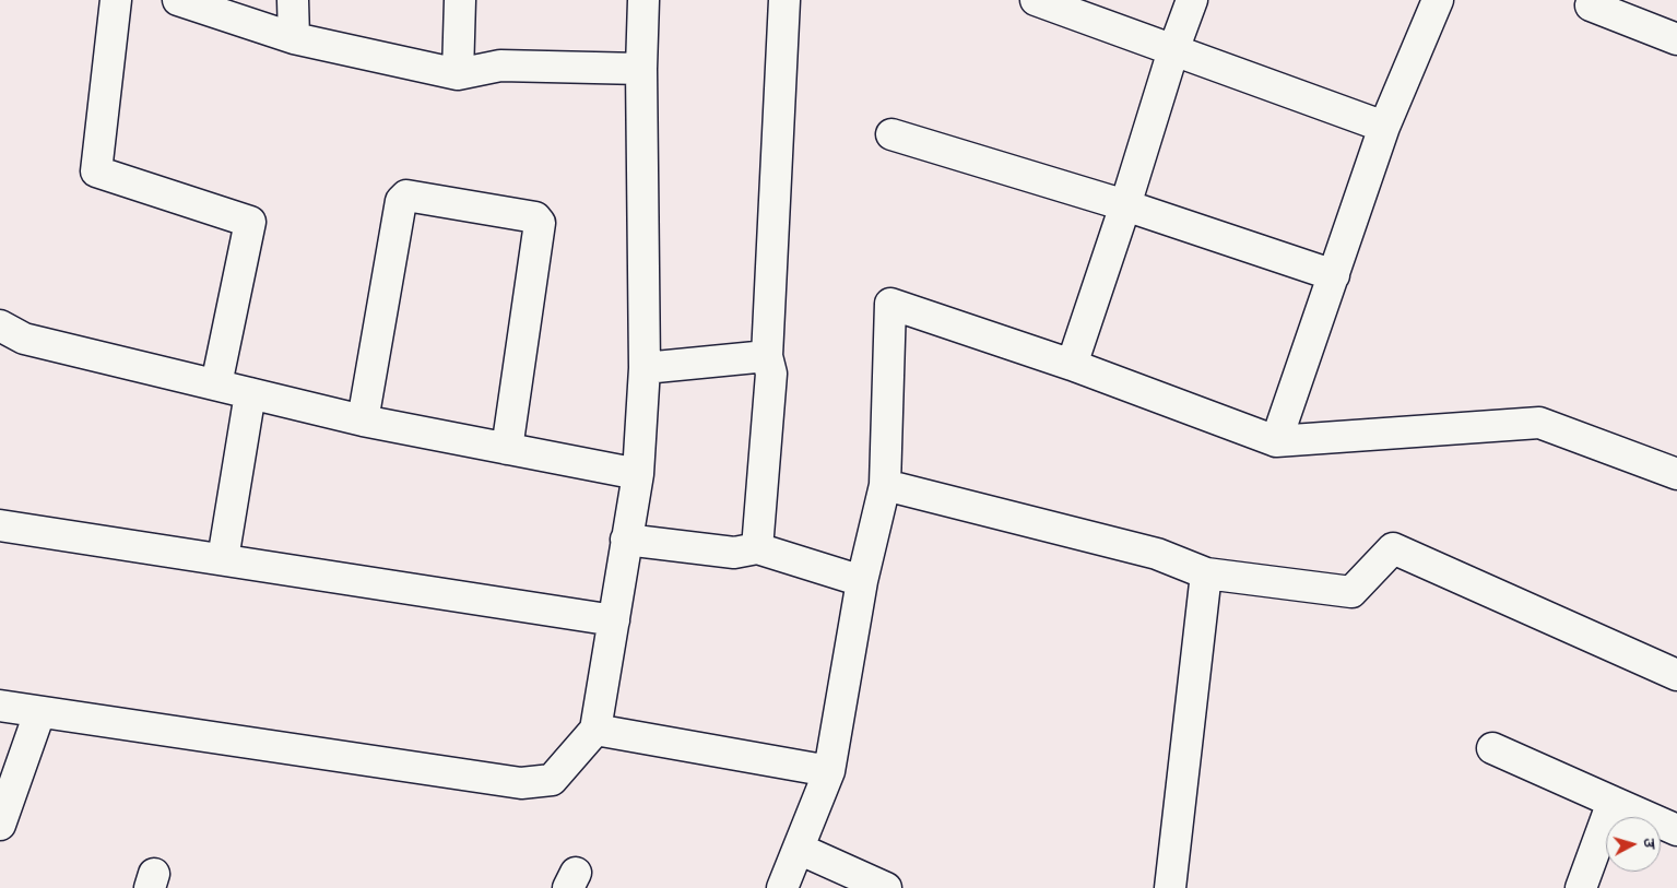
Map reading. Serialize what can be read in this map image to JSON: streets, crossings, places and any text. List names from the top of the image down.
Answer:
{
  "north": "right"
}
